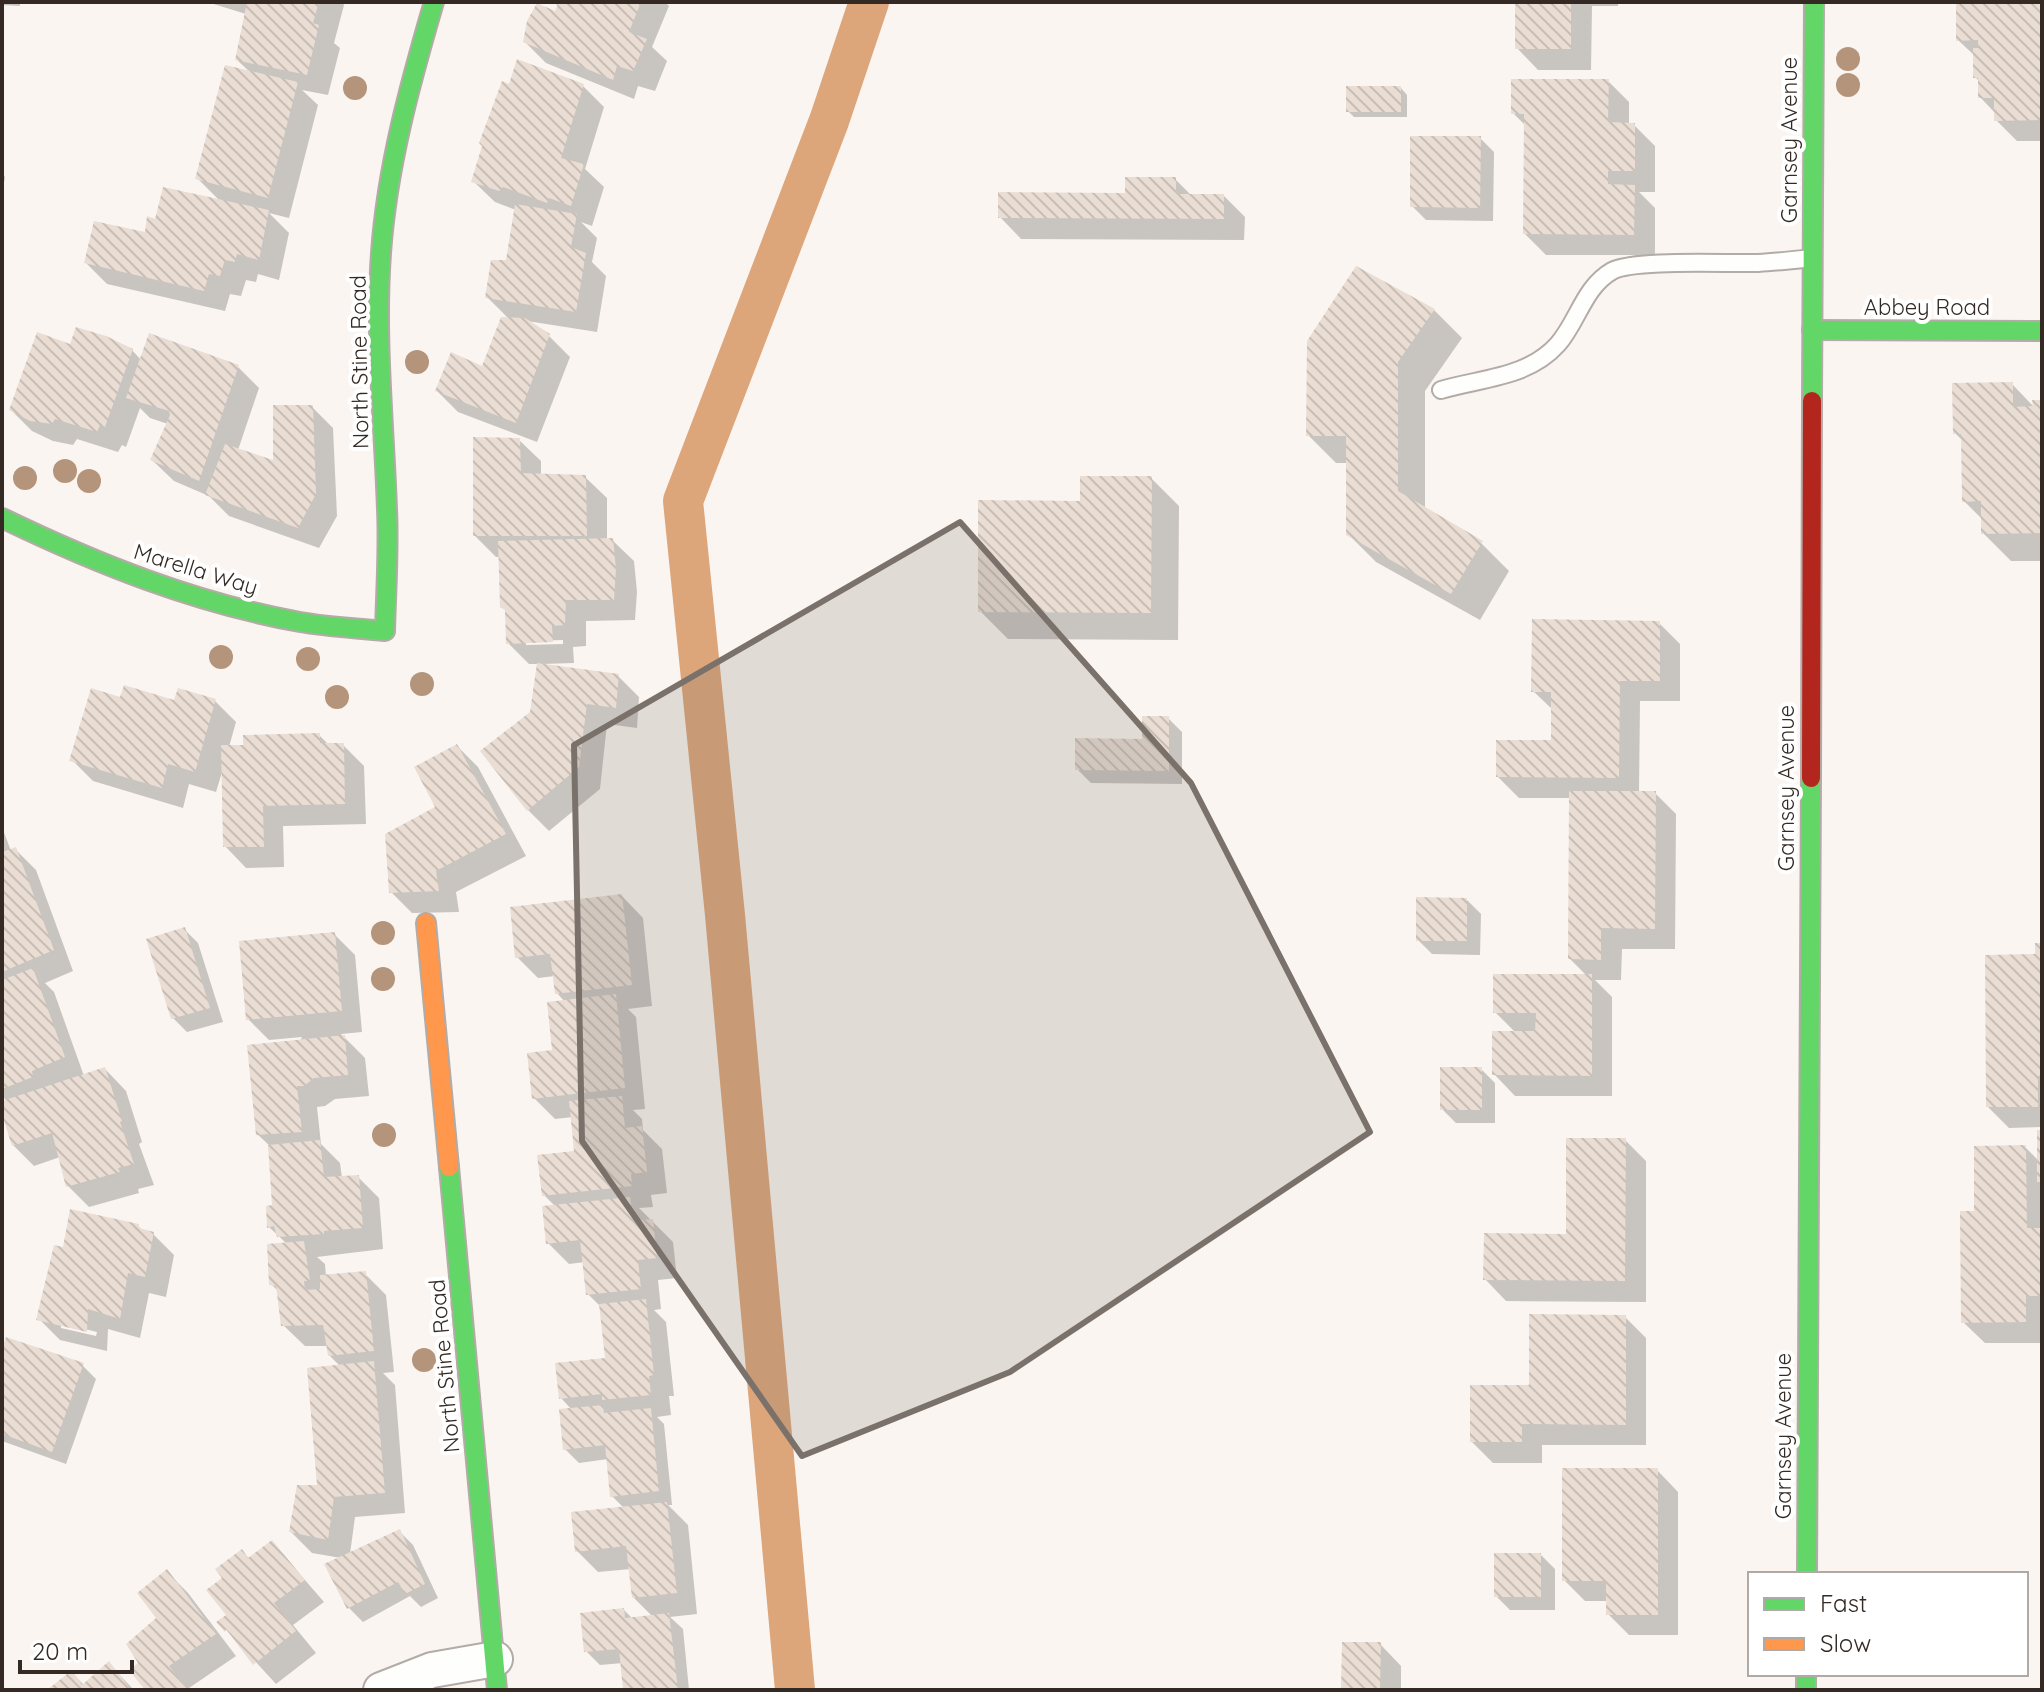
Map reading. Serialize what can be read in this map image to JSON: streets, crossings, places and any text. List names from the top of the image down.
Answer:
{
  "streets": {
    "street": [
      "Garnsey Avenue",
      "Abbey Road",
      "North Stine Road",
      "Marella Way"
    ]
  },
  "crossings": [
    ["Garnsey Avenue", "Abbey Road"],
    ["North Stine Road", "Marella Way"]
  ],
  "legend": ["Fast", "Slow"],
  "scale_bar": "20 m"
}
